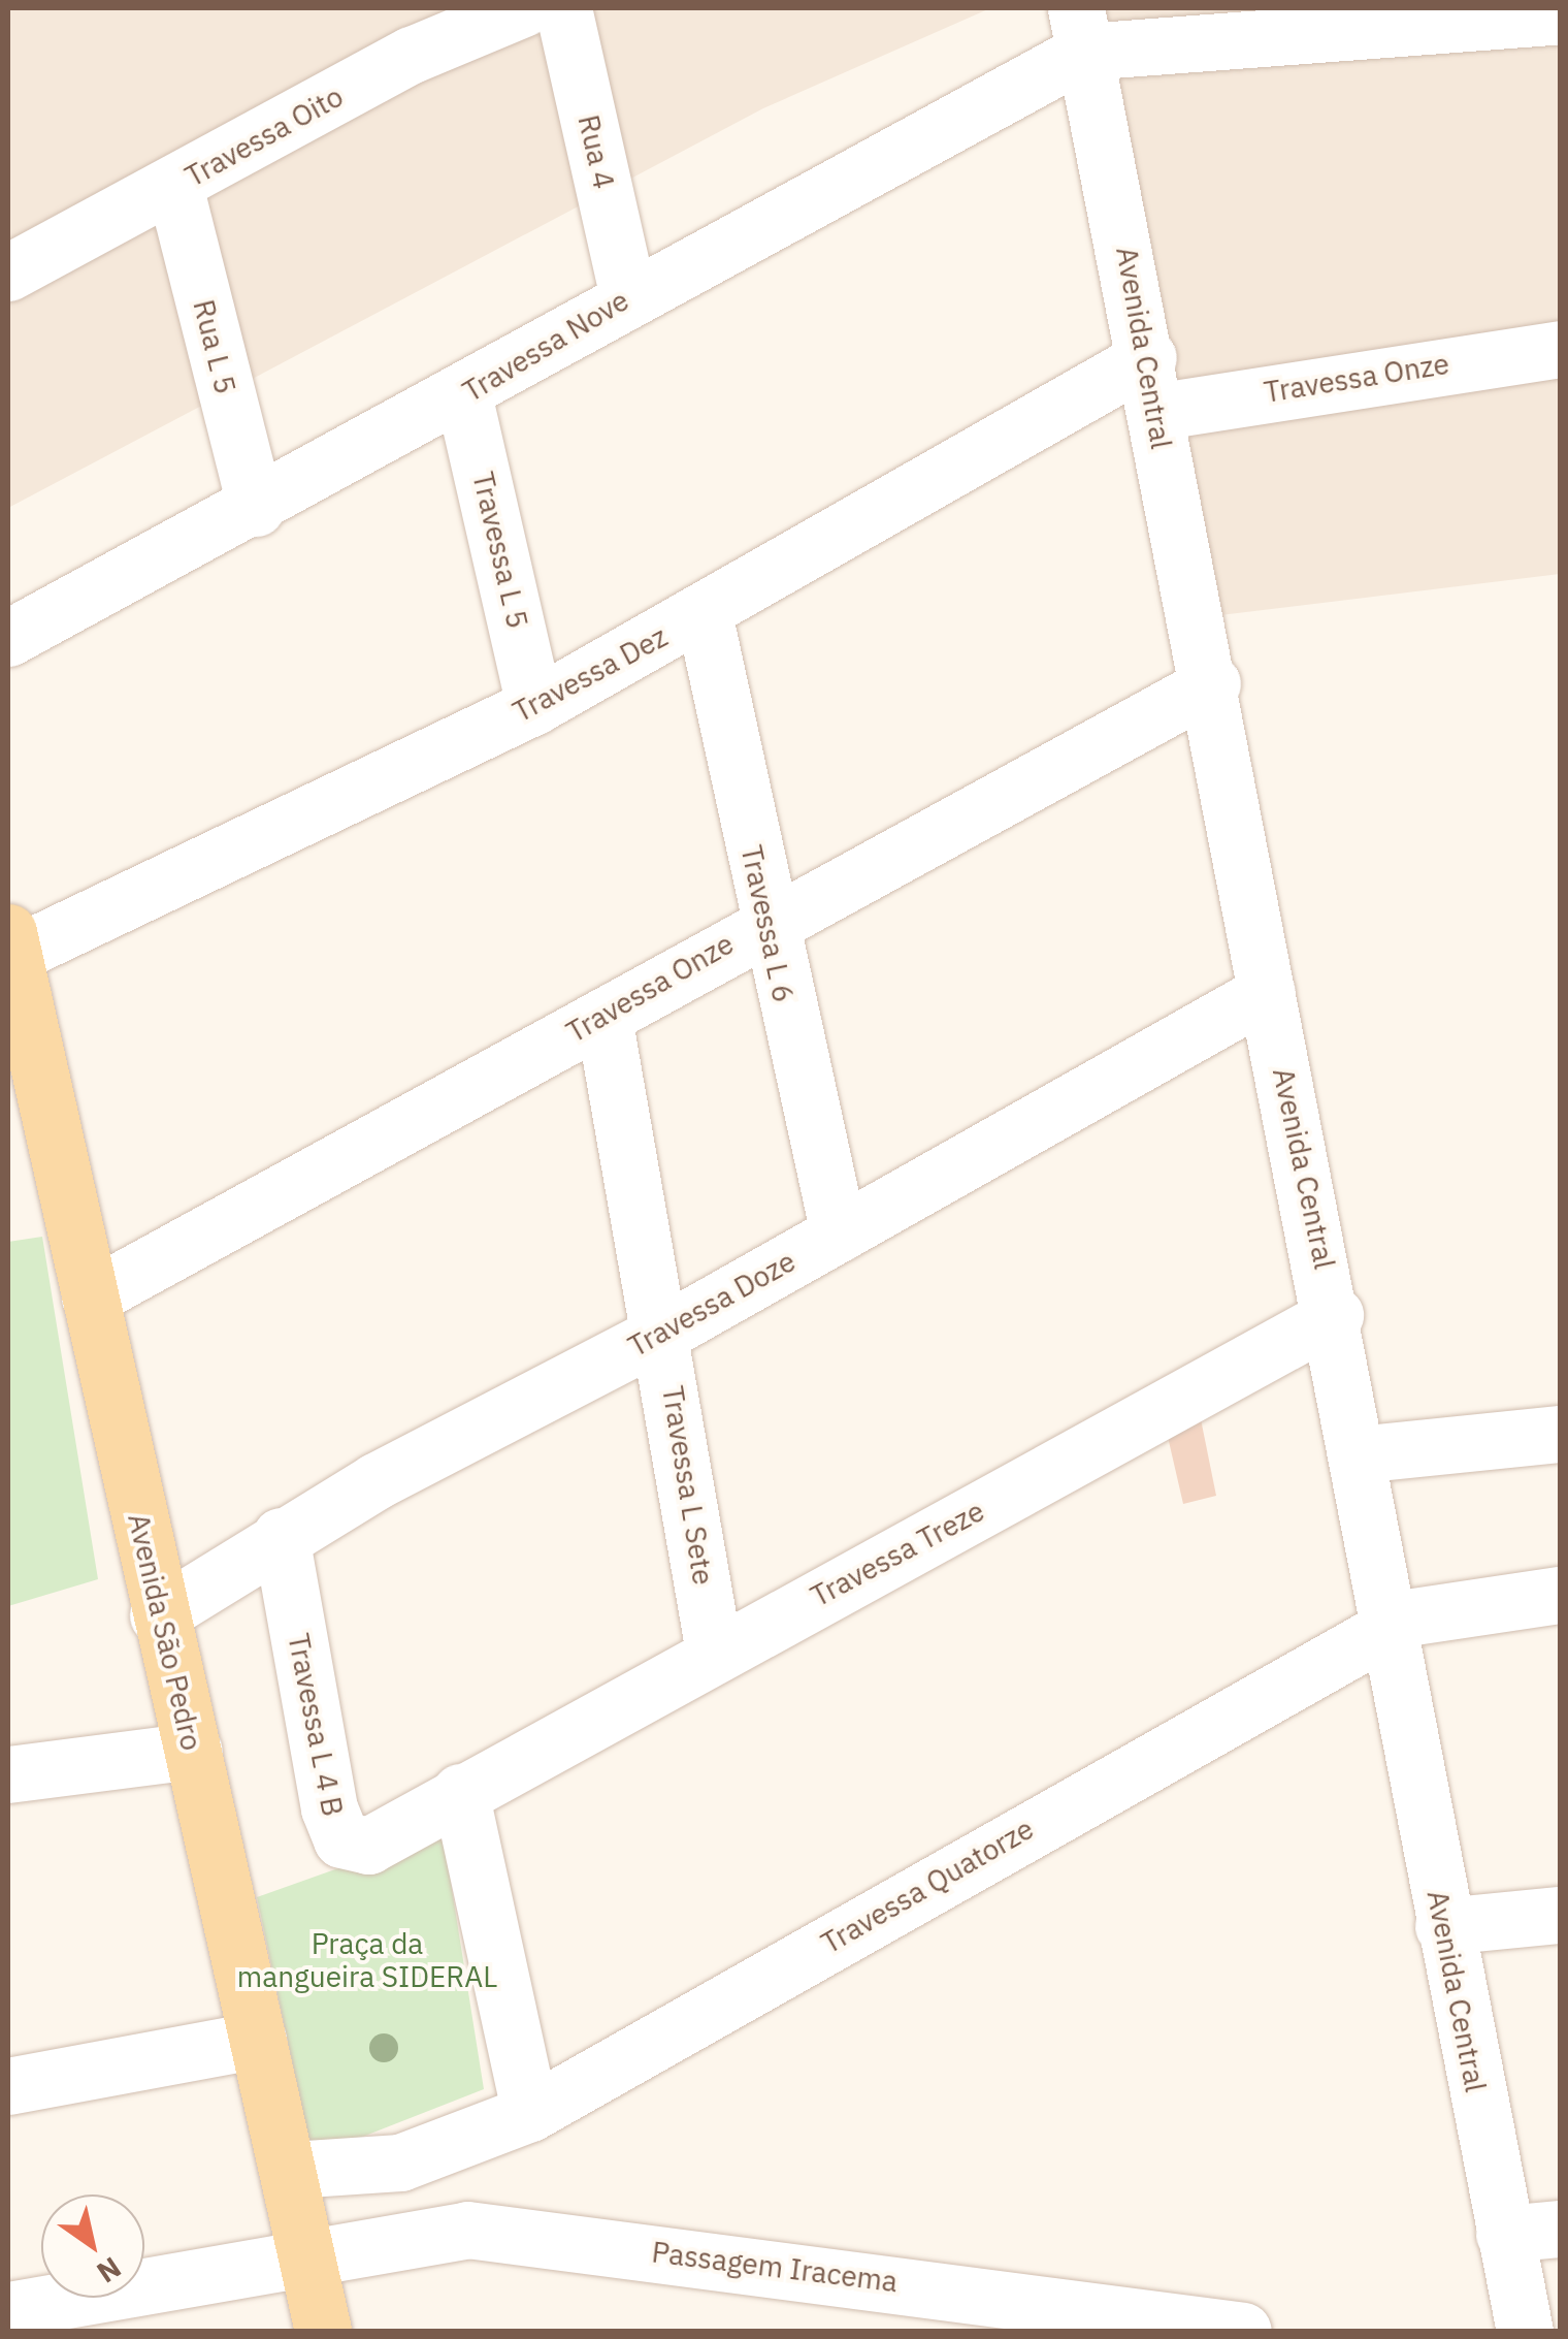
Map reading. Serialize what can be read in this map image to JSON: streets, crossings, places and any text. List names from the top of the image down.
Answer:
{
  "streets": {
    "main road": ["Avenida São Pedro"],
    "street": [
      "Travessa Oito",
      "Rua 4",
      "Travessa Nove",
      "Rua L 5",
      "Avenida Central",
      "Travessa Onze",
      "Travessa L 5",
      "Travessa Dez",
      "Travessa L 6",
      "Travessa Doze",
      "Travessa L Sete",
      "Travessa Treze",
      "Travessa L 4 B",
      "Travessa Quatorze",
      "Passagem Iracema"
    ]
  },
  "crossings": [
    ["Travessa Oito", "Rua L 5"],
    ["Rua 4", "Travessa Nove"],
    ["Travessa Nove", "Rua L 5"],
    ["Travessa Nove", "Avenida Central"],
    ["Travessa Nove", "Travessa L 5"],
    ["Avenida Central", "Travessa Onze"],
    ["Avenida Central", "Travessa Dez"],
    ["Avenida Central", "Travessa Doze"],
    ["Avenida Central", "Travessa Treze"],
    ["Avenida Central", "Travessa Quatorze"],
    ["Travessa Onze", "Travessa L 6"],
    ["Travessa Onze", "Travessa L Sete"],
    ["Travessa Onze", "Avenida São Pedro"],
    ["Travessa L 5", "Travessa Dez"],
    ["Travessa Dez", "Travessa L 6"],
    ["Travessa Dez", "Avenida São Pedro"],
    ["Travessa L 6", "Travessa Doze"],
    ["Travessa Doze", "Travessa L Sete"],
    ["Travessa Doze", "Avenida São Pedro"],
    ["Travessa Doze", "Travessa L 4 B"],
    ["Travessa L Sete", "Travessa Treze"],
    ["Travessa Treze", "Travessa L 4 B"],
    ["Avenida São Pedro", "Travessa Quatorze"],
    ["Avenida São Pedro", "Passagem Iracema"]
  ],
  "parks": ["Praça da mangueira SIDERAL"],
  "north": "bottom right"
}
